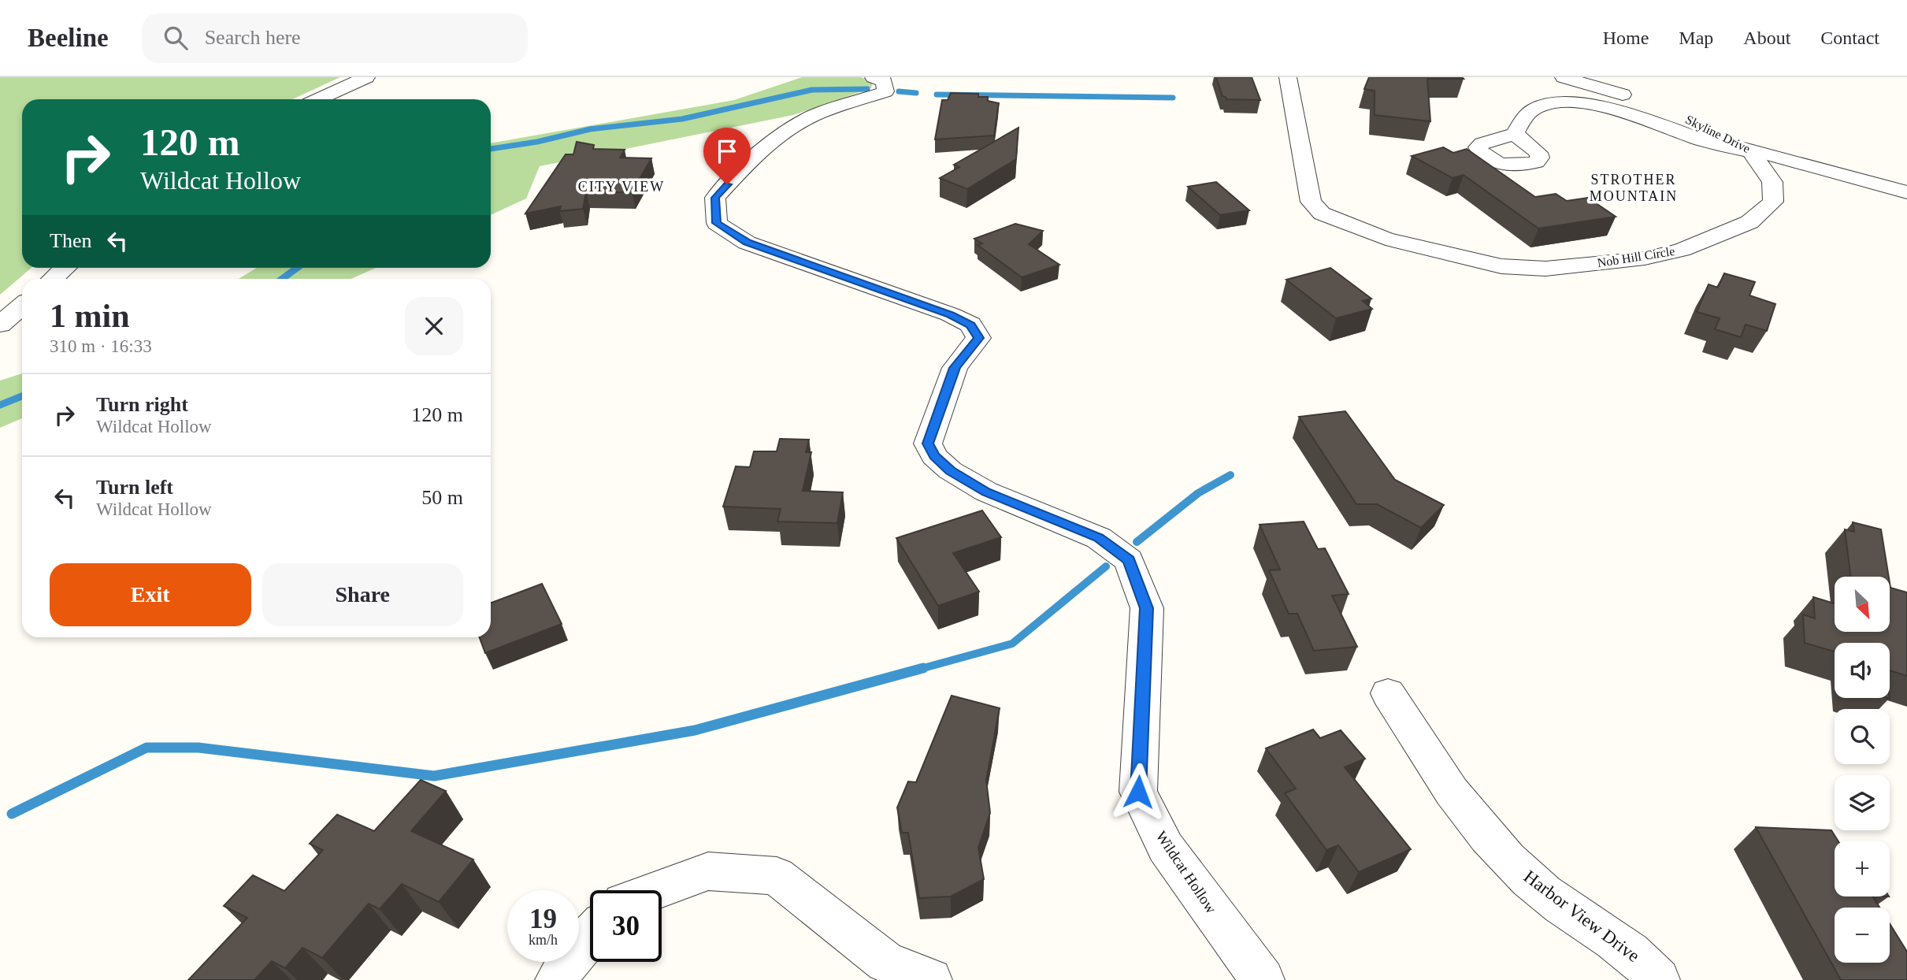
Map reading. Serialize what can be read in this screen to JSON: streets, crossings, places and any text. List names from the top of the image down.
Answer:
{
  "streets": {
    "street": [
      "Skyline Drive",
      "Nob Hill Circle",
      "Wildcat Hollow",
      "Harbor View Drive"
    ]
  },
  "crossings": [
    ["Skyline Drive", "Nob Hill Circle"]
  ],
  "districts": ["STROTHER MOUNTAIN", "CITY VIEW"],
  "north": "bottom right",
  "page": {
    "header": "Beeline",
    "search": "Search here",
    "nav": [
      "Home",
      "Map",
      "About",
      "Contact"
    ],
    "turn": ["120 m", "Wildcat Hollow"],
    "then": "Then",
    "heading": ["1 min", "310 m · 16:33"],
    "list": [
      {
        "name": "Turn right",
        "note": "Wildcat Hollow",
        "value": "120 m"
      },
      {
        "name": "Turn left",
        "note": "Wildcat Hollow",
        "value": "50 m"
      }
    ],
    "buttons": ["Exit", "Share"],
    "map_buttons": ["+", "−"],
    "speed": "19 km/h",
    "limit": "30"
  }
}
